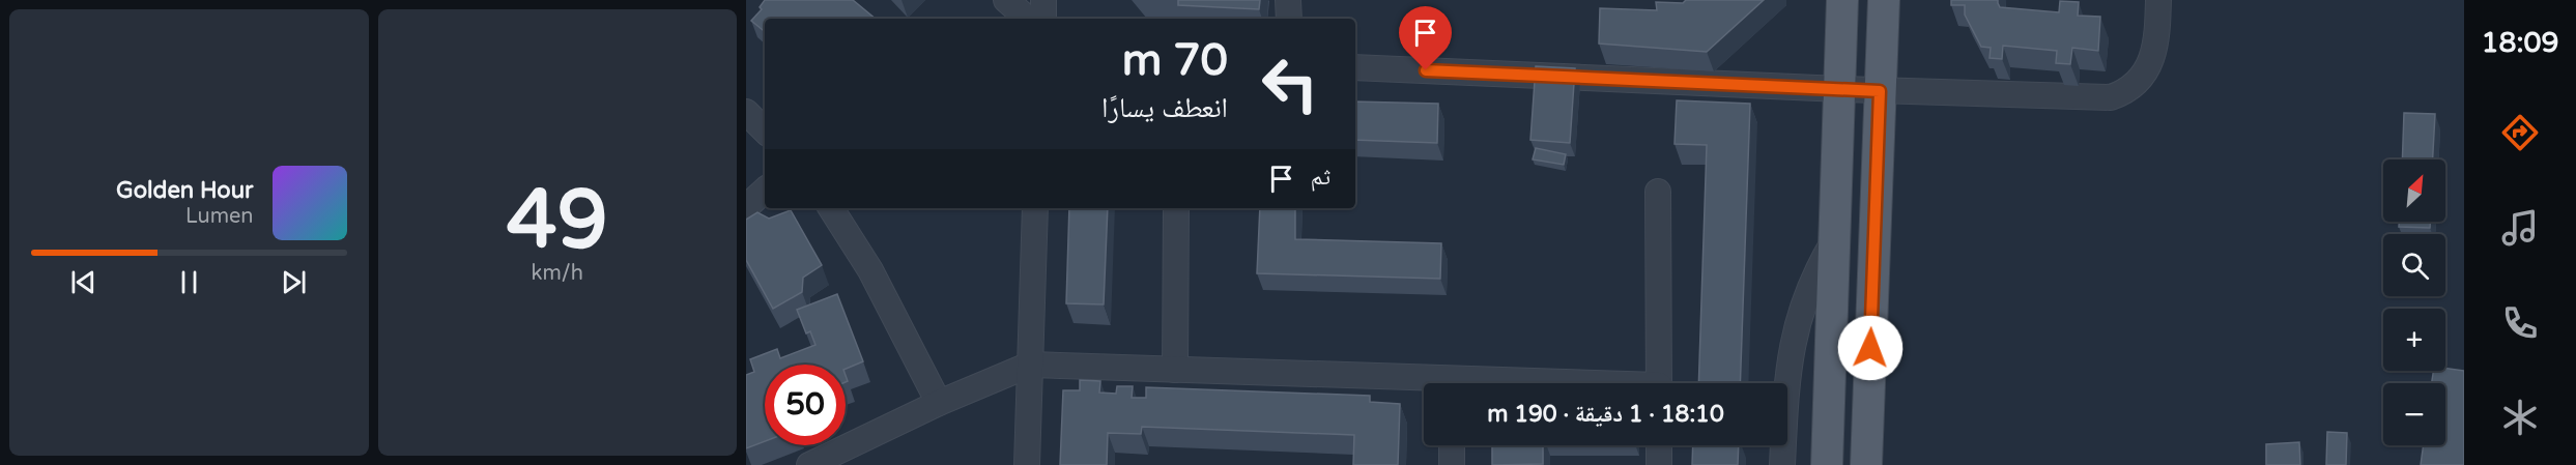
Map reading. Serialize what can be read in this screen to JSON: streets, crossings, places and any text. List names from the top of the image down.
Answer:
{
  "north": "top right",
  "page": {
    "tabs": "18:09",
    "tile": ["49", "km/h"],
    "turn": ["70 m", "انعطف يسارًا"],
    "then": "ثم",
    "map_buttons": ["+", "−"],
    "song": ["Golden Hour", "Lumen"],
    "limit": "50",
    "trip": "18:10 · 1 دقيقة · 190 m"
  }
}
